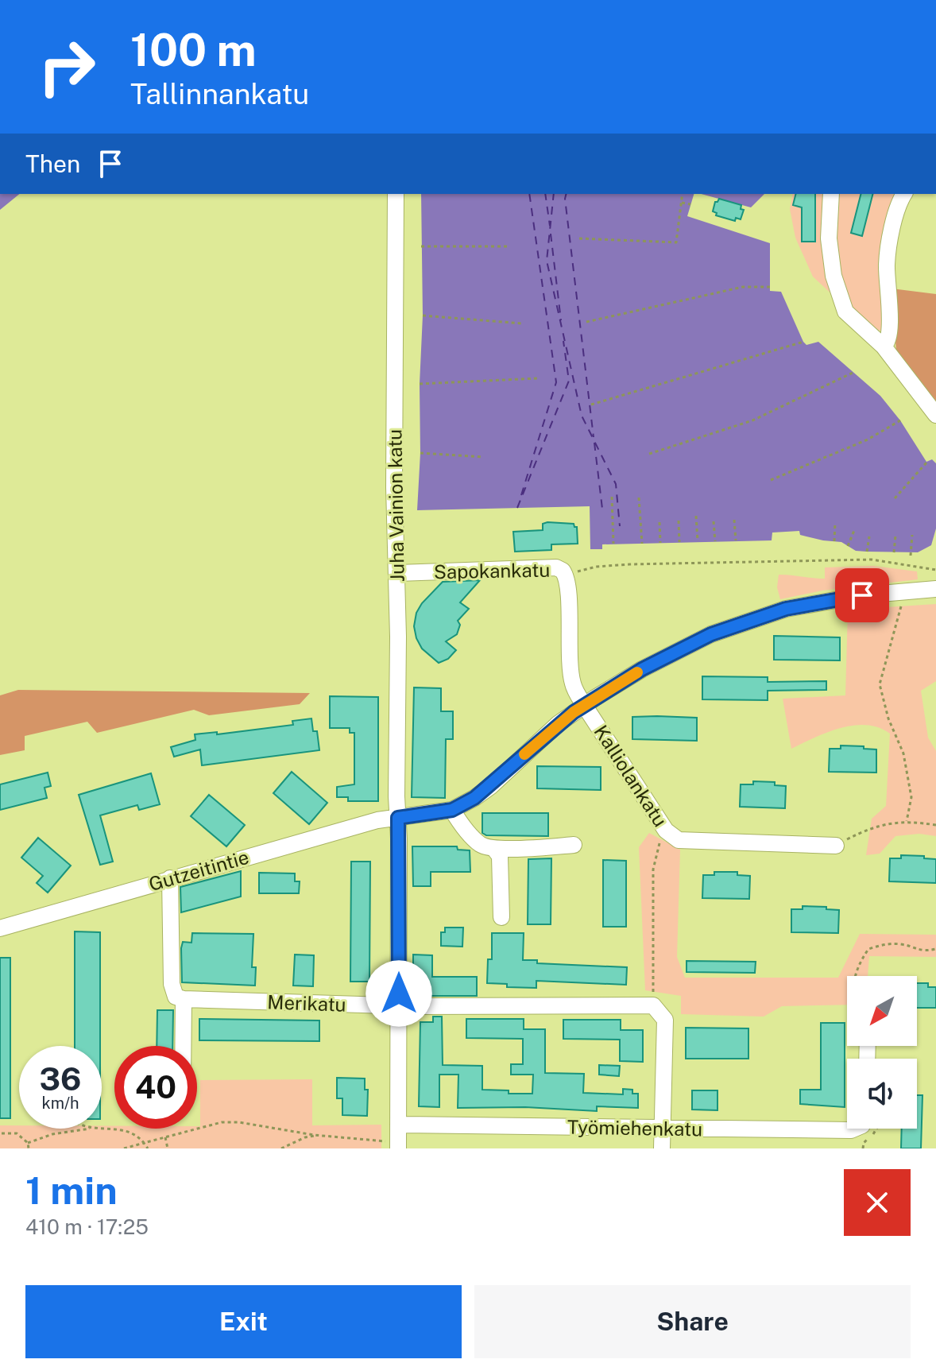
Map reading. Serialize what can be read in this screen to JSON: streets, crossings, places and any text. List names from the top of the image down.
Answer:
{
  "streets": {
    "street": [
      "Juha Vainion katu",
      "Sapokankatu",
      "Kalliolankatu",
      "Gutzeitintie",
      "Merikatu",
      "Työmiehenkatu"
    ]
  },
  "crossings": [
    ["Juha Vainion katu", "Sapokankatu"],
    ["Juha Vainion katu", "Gutzeitintie"],
    ["Juha Vainion katu", "Merikatu"],
    ["Juha Vainion katu", "Työmiehenkatu"],
    ["Sapokankatu", "Kalliolankatu"]
  ],
  "north": "bottom left",
  "page": {
    "turn": ["100 m", "Tallinnankatu"],
    "then": "Then",
    "speed": "36 km/h",
    "limit": "40",
    "heading": ["1 min", "410 m · 17:25"],
    "buttons": ["Exit", "Share"]
  }
}
